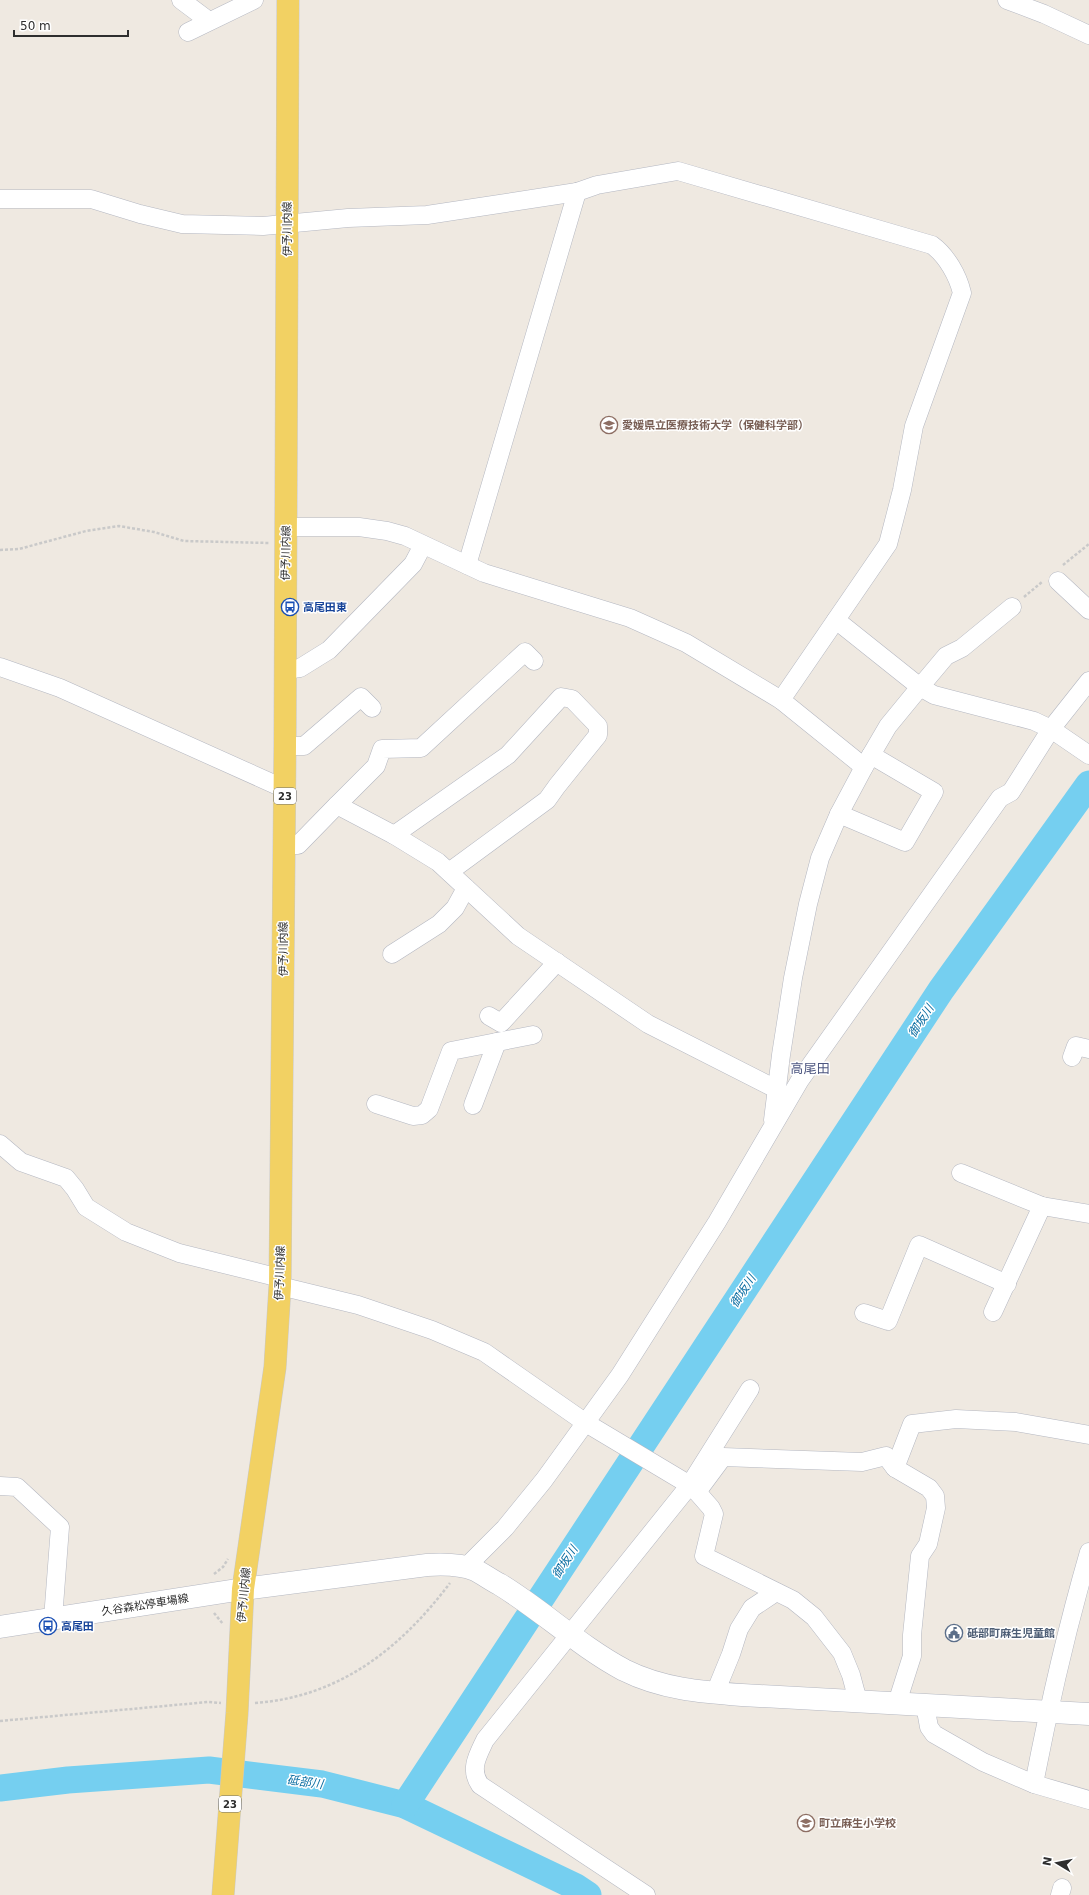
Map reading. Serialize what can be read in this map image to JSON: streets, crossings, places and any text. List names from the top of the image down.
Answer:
{
  "streets": {
    "main road": ["伊予川内線", "23"],
    "street": ["久谷森松停車場線"]
  },
  "crossings": [
    ["伊予川内線", "久谷森松停車場線"]
  ],
  "districts": ["高尾田"],
  "water": ["御坂川", "砥部川"],
  "places": {
    "school or university": ["愛媛県立医療技術大学（保健科学部）", "町立麻生小学校"],
    "bus stop": ["高尾田東", "高尾田"],
    "public building": ["砥部町麻生児童館"]
  },
  "scale_bar": "50 m",
  "north": "left"
}
